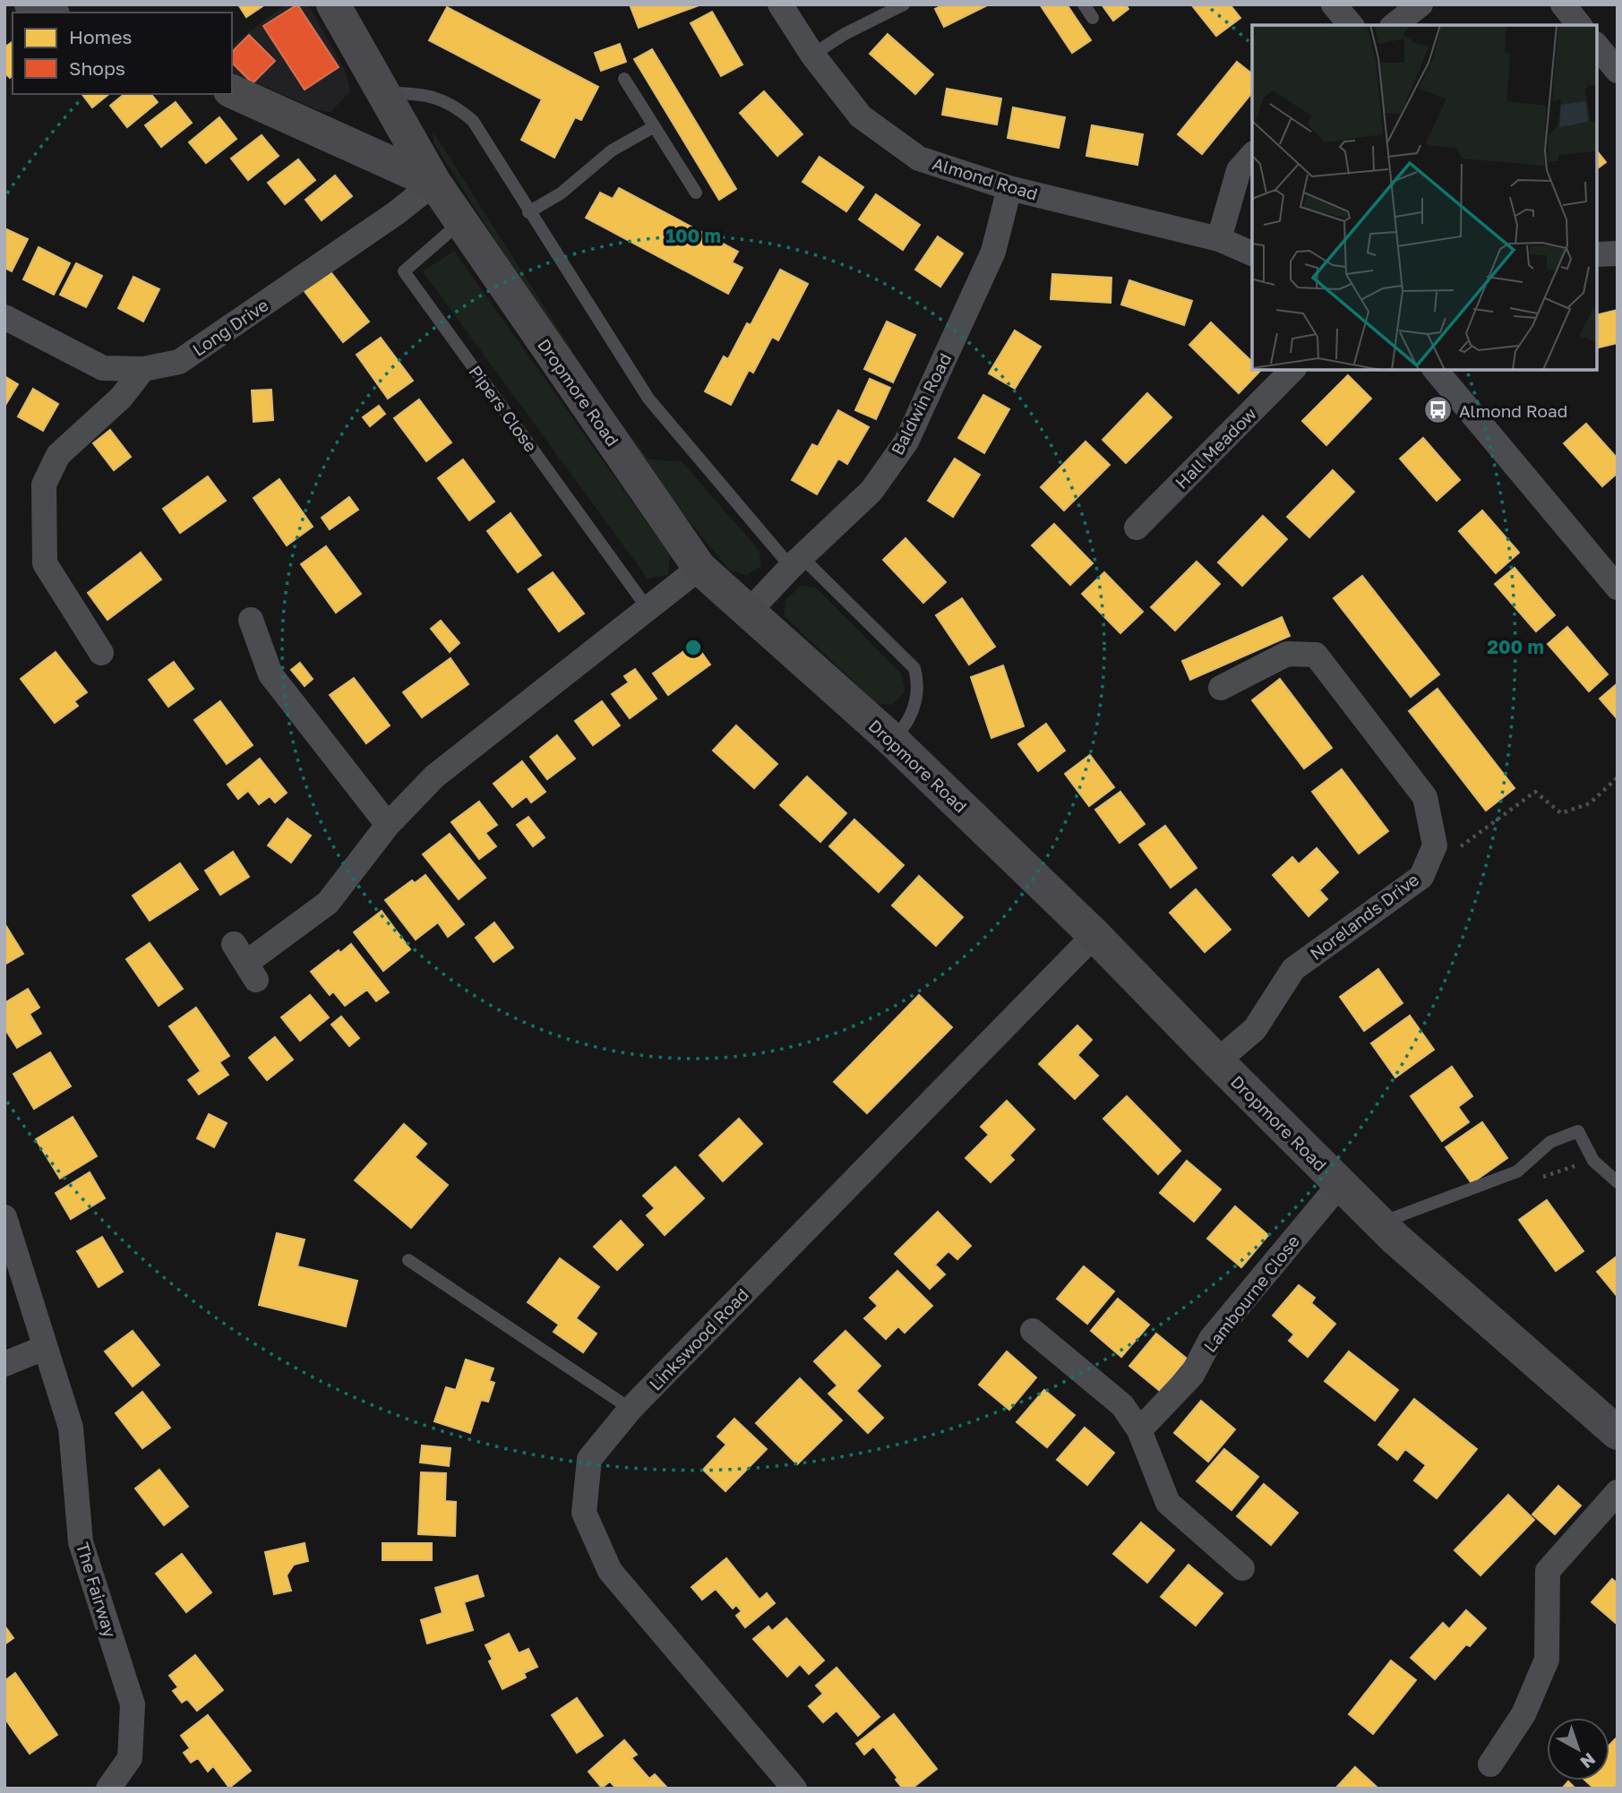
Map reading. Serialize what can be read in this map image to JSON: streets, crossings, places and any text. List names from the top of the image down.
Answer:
{
  "streets": {
    "street": [
      "Almond Road",
      "Long Drive",
      "Dropmore Road",
      "Baldwin Road",
      "Hall Meadow",
      "Norelands Drive",
      "Lambourne Close",
      "Linkswood Road",
      "The Fairway"
    ],
    "lane": ["Pipers Close"]
  },
  "crossings": [
    ["Almond Road", "Baldwin Road"],
    ["Long Drive", "Dropmore Road"],
    ["Dropmore Road", "Baldwin Road"],
    ["Dropmore Road", "Pipers Close"],
    ["Dropmore Road", "Norelands Drive"],
    ["Dropmore Road", "Lambourne Close"],
    ["Dropmore Road", "Linkswood Road"]
  ],
  "places": {
    "bus stop": ["Almond Road"]
  },
  "legend": ["Homes", "Shops"],
  "north": "bottom right",
  "rings": ["100 m", "200 m"]
}
